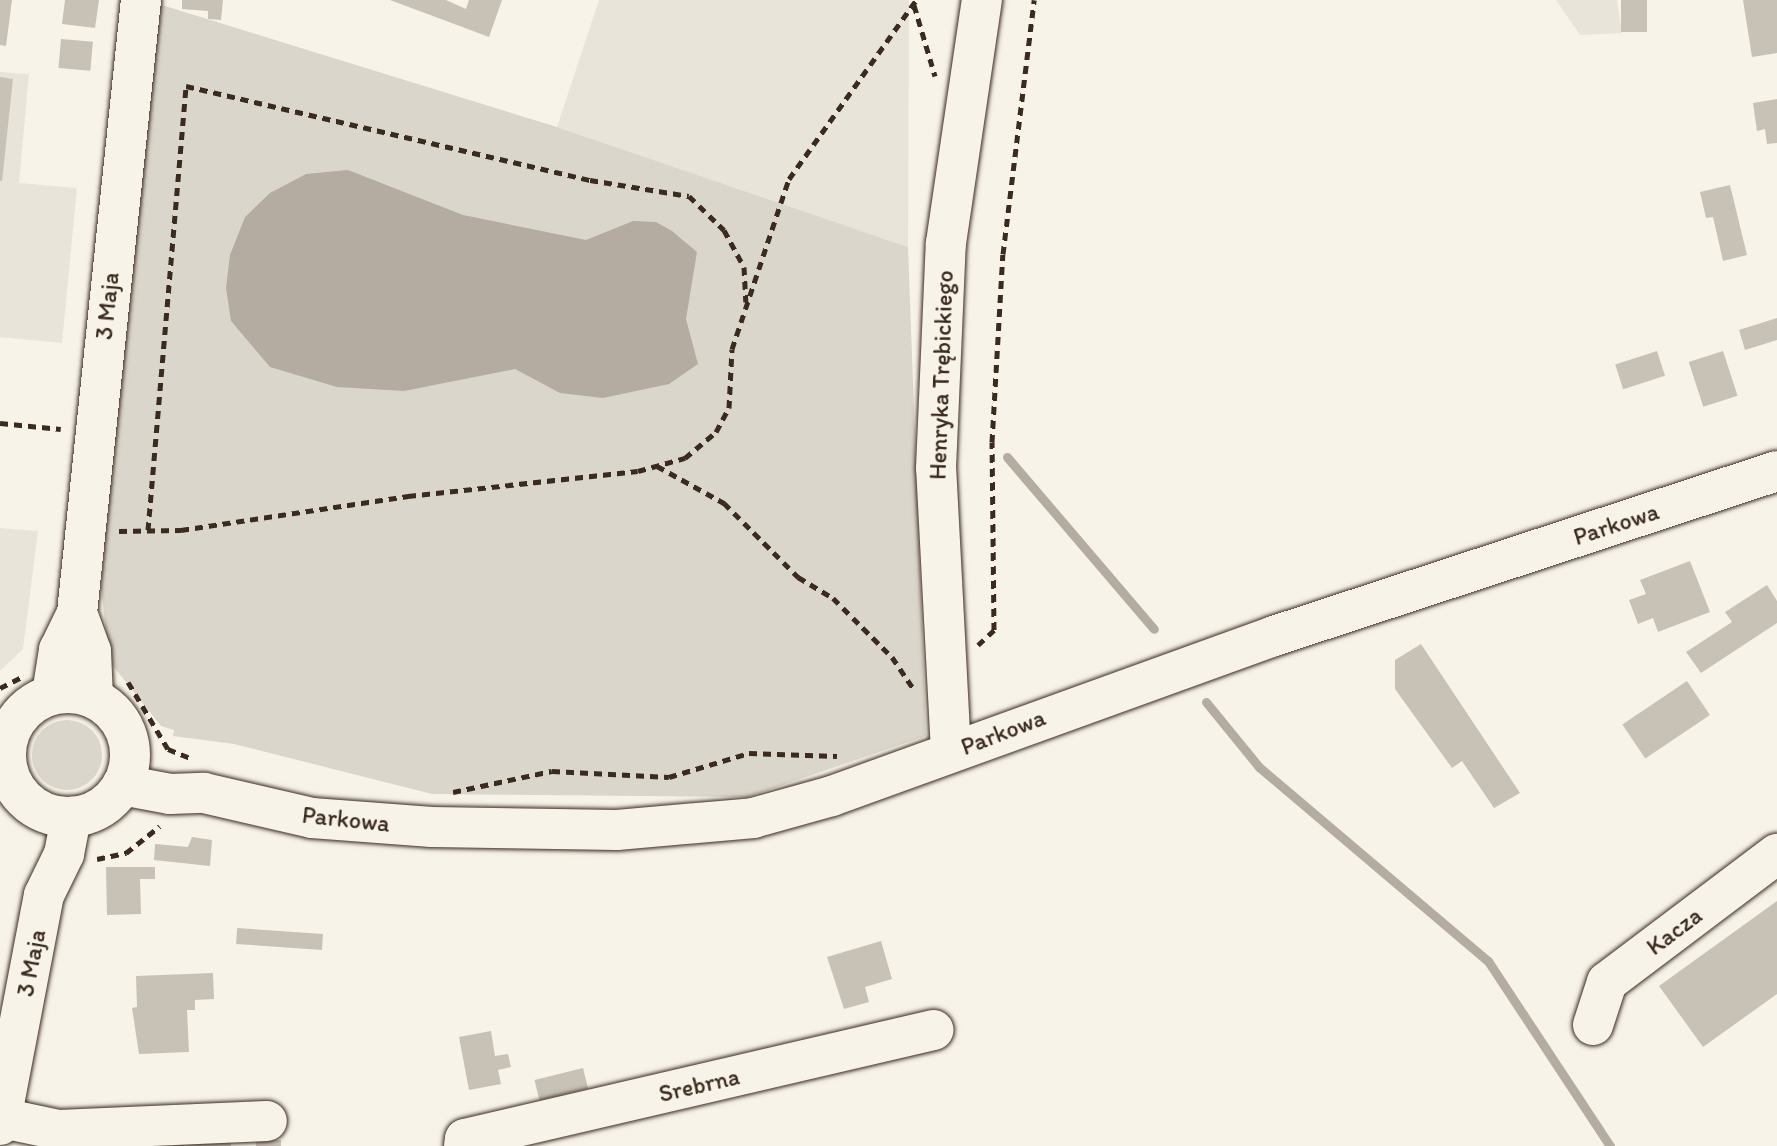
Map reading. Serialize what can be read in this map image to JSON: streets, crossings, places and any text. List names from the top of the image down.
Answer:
{
  "streets": {
    "street": [
      "3 Maja",
      "Henryka Trębickiego",
      "Parkowa",
      "Kacza",
      "Srebrna"
    ]
  },
  "crossings": [
    ["3 Maja", "Parkowa"],
    ["Henryka Trębickiego", "Parkowa"]
  ]
}
